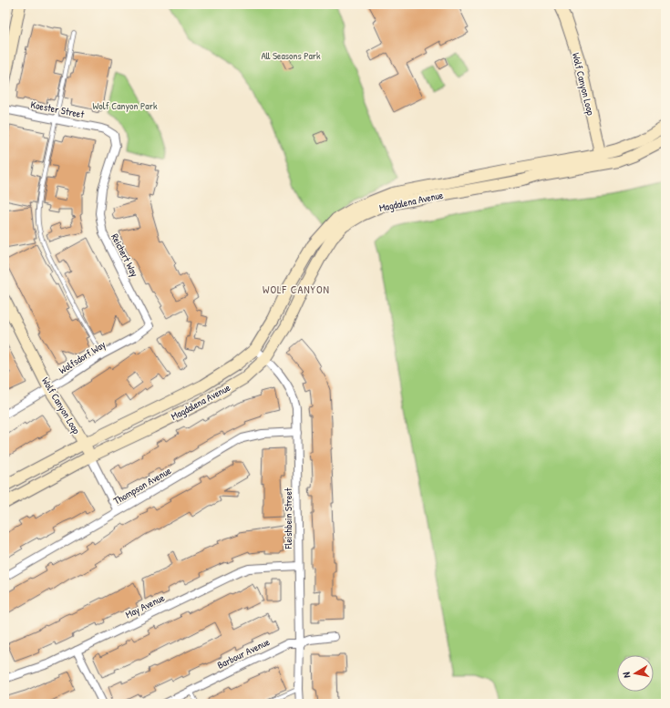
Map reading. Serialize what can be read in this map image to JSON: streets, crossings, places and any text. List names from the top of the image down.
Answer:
{
  "streets": {
    "street": [
      "Wolf Canyon Loop",
      "Koester Street",
      "Magdalena Avenue",
      "Reichert Way",
      "Wolfsdorf Way",
      "Thompson Avenue",
      "Fleishbein Street",
      "May Avenue",
      "Barbour Avenue"
    ]
  },
  "crossings": [
    ["Wolf Canyon Loop", "Magdalena Avenue"],
    ["Wolf Canyon Loop", "Wolfsdorf Way"],
    ["Wolf Canyon Loop", "Thompson Avenue"],
    ["Koester Street", "Reichert Way"],
    ["Magdalena Avenue", "Fleishbein Street"],
    ["Reichert Way", "Wolfsdorf Way"],
    ["Thompson Avenue", "Fleishbein Street"],
    ["Fleishbein Street", "May Avenue"],
    ["Fleishbein Street", "Barbour Avenue"]
  ],
  "districts": ["WOLF CANYON"],
  "parks": ["All Seasons Park", "Wolf Canyon Park"],
  "north": "left"
}
